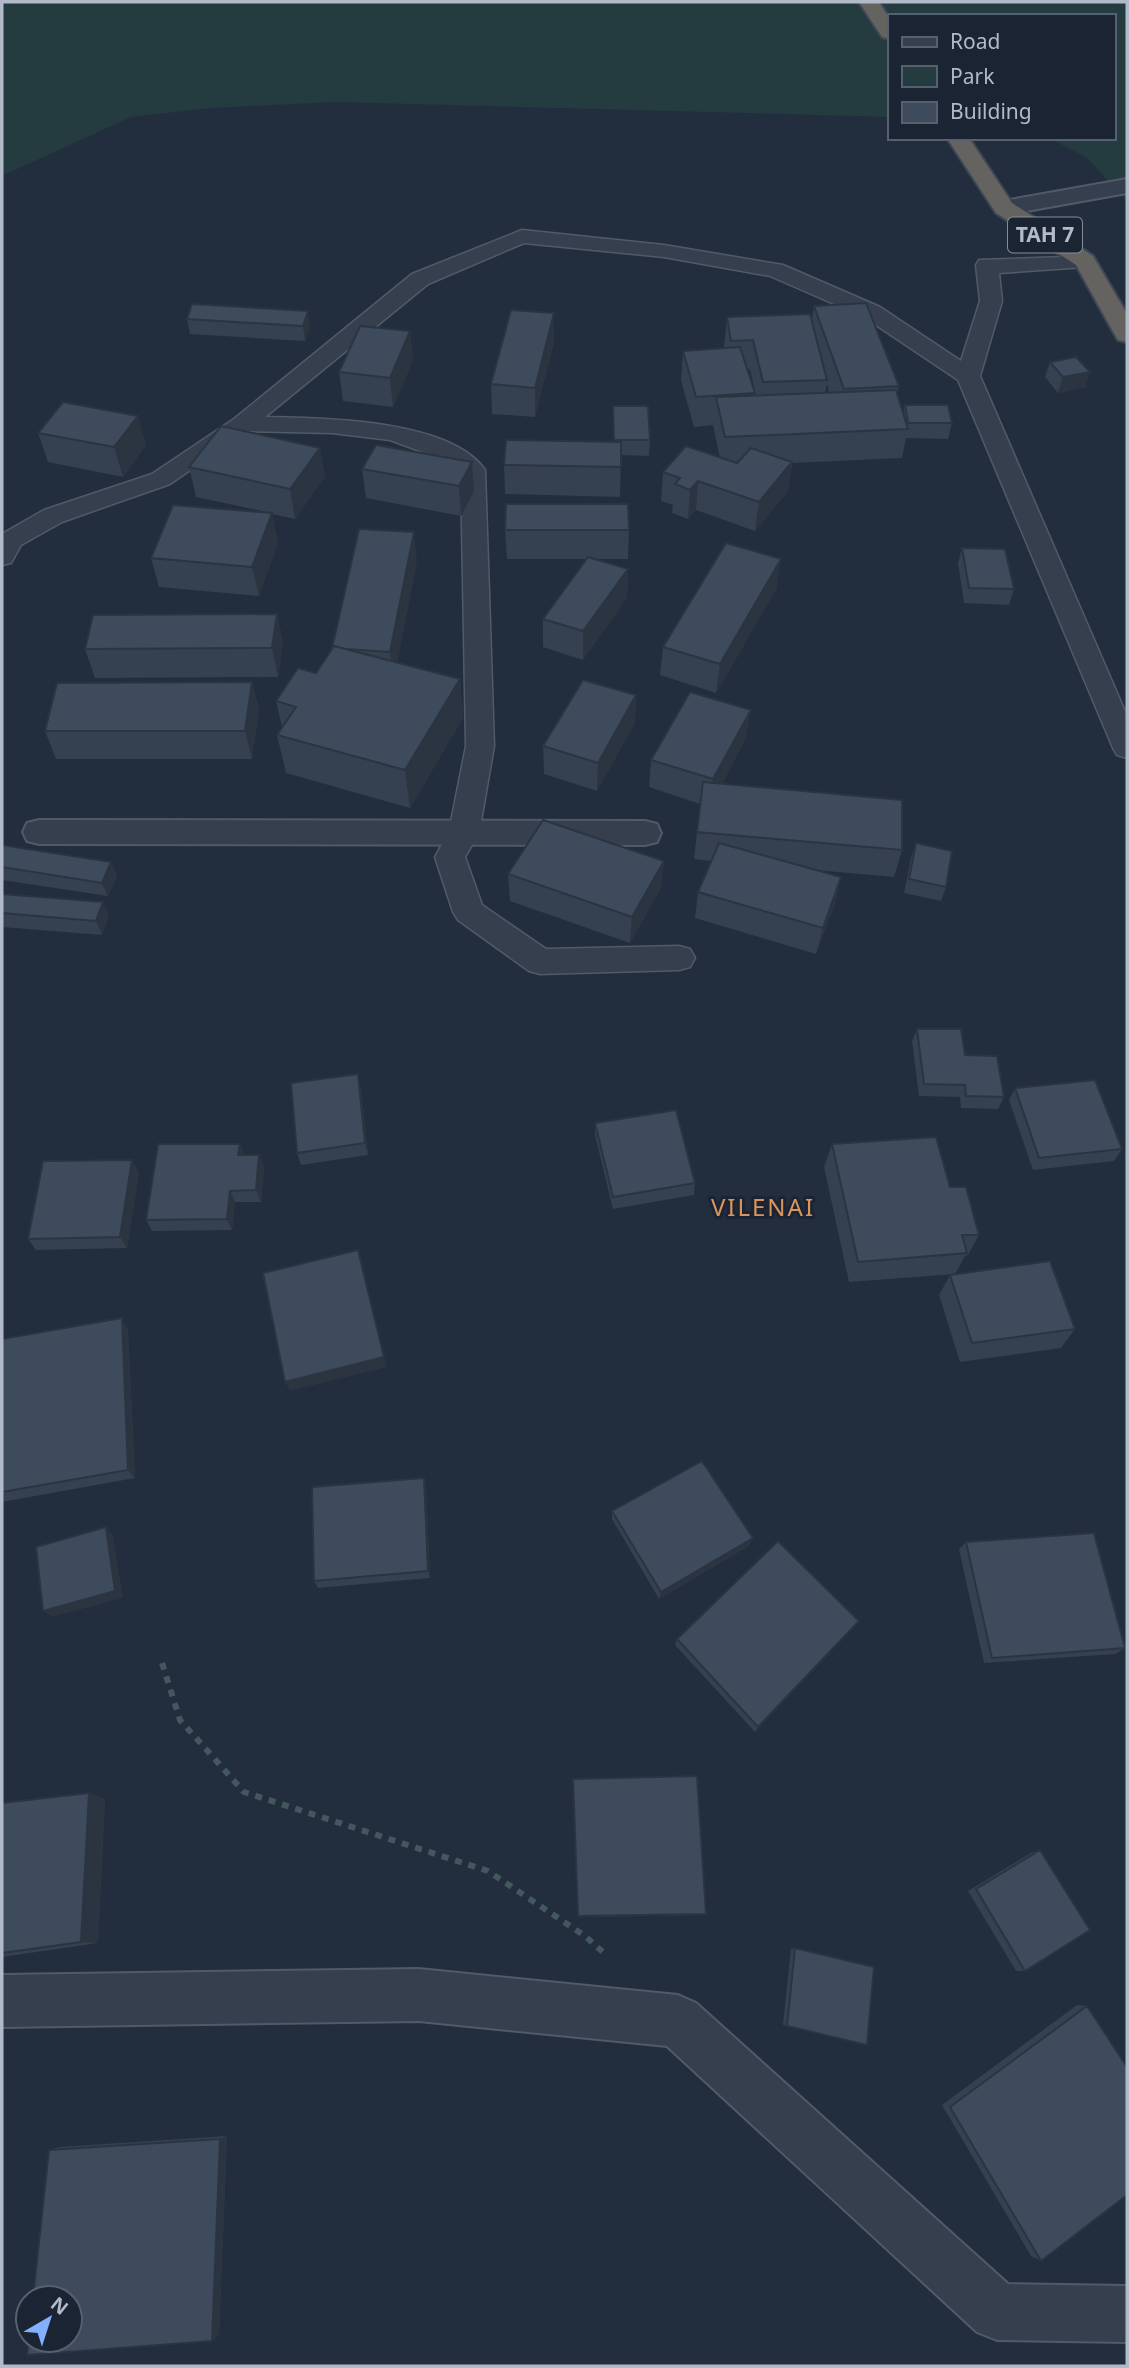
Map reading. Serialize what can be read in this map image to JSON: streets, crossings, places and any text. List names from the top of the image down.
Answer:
{
  "streets": {
    "highway": ["TAH 7"]
  },
  "districts": ["VILENAI"],
  "legend": ["Road", "Park", "Building"],
  "north": "top right"
}
